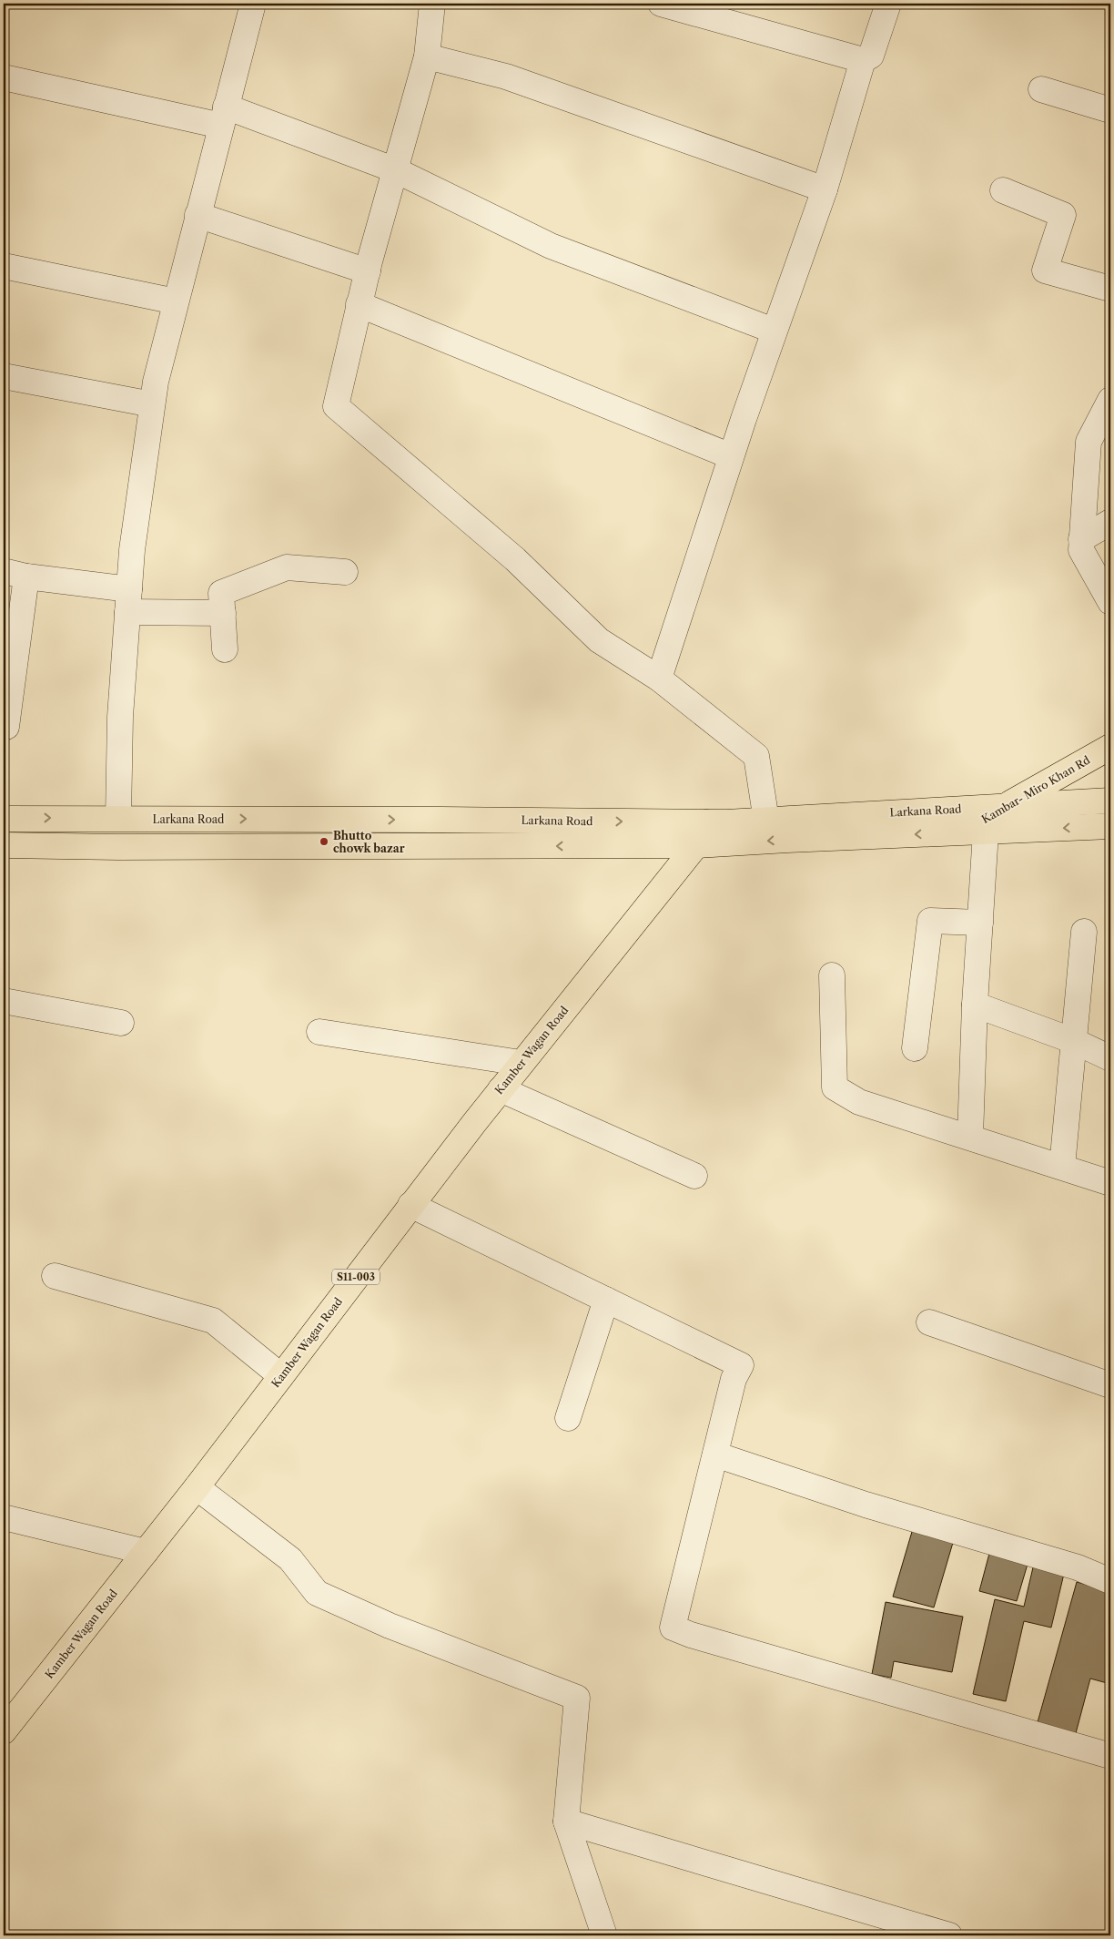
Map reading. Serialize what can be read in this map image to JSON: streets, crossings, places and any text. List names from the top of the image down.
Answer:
{
  "streets": {
    "main road": [
      "Kambar- Miro Khan Rd",
      "Larkana Road",
      "Kamber Wagan Road",
      "S11-003"
    ]
  },
  "crossings": [
    ["Kambar- Miro Khan Rd", "Larkana Road"],
    ["Larkana Road", "Kamber Wagan Road"]
  ],
  "places": ["Bhutto chowk bazar"]
}
